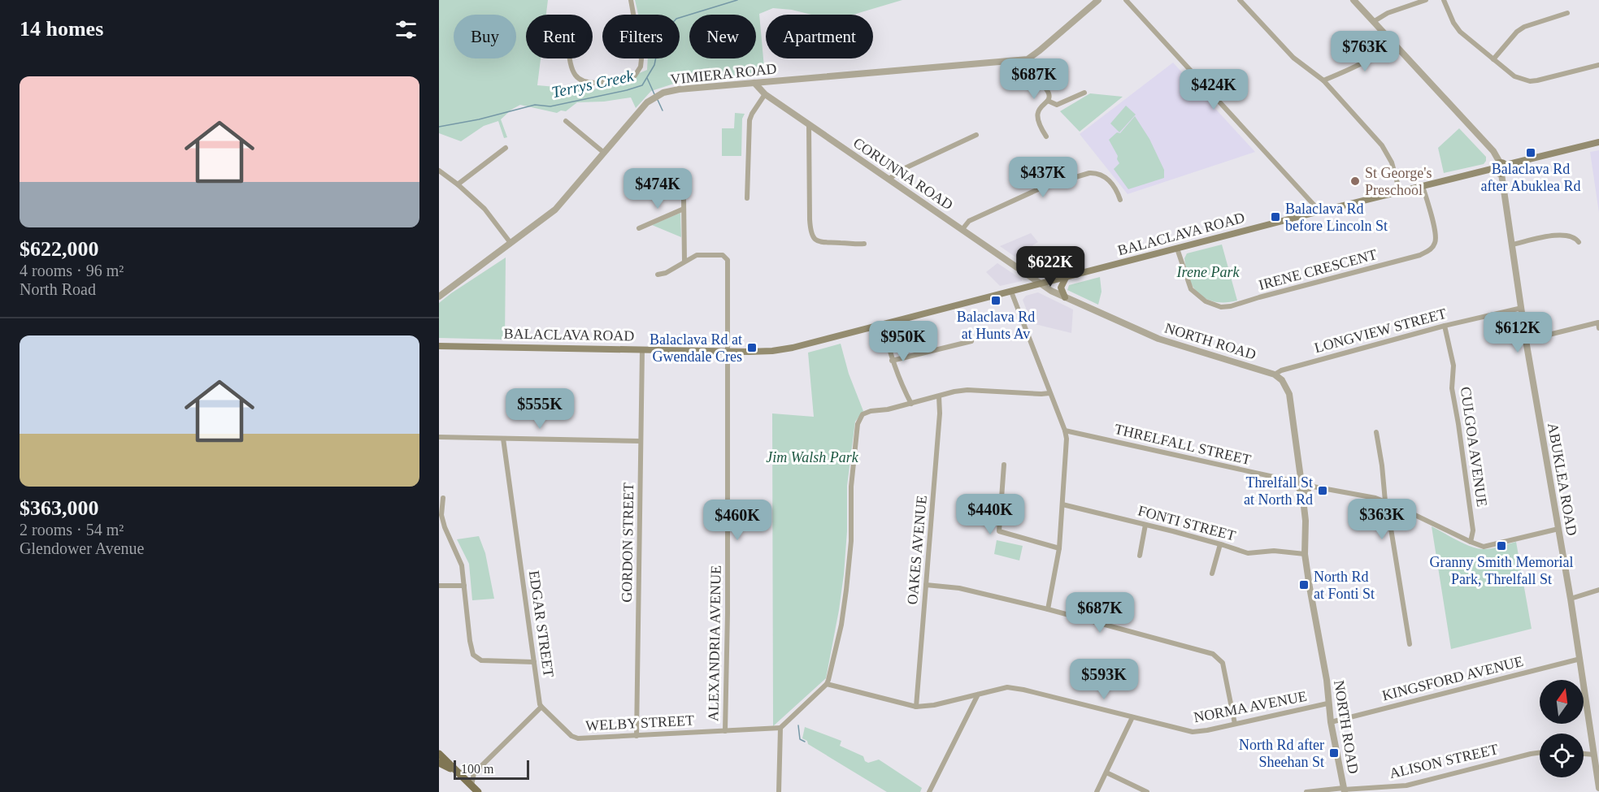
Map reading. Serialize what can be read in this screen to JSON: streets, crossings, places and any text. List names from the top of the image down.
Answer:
{
  "streets": {
    "main road": ["BALACLAVA ROAD"],
    "street": [
      "VIMIERA ROAD",
      "CORUNNA ROAD",
      "IRENE CRESCENT",
      "LONGVIEW STREET",
      "NORTH ROAD",
      "THRELFALL STREET",
      "CULGOA AVENUE",
      "ABUKLEA ROAD",
      "FONTI STREET",
      "GORDON STREET",
      "OAKES AVENUE",
      "EDGAR STREET",
      "ALEXANDRIA AVENUE",
      "KINGSFORD AVENUE",
      "NORMA AVENUE",
      "WELBY STREET",
      "ALISON STREET"
    ]
  },
  "crossings": [
    ["VIMIERA ROAD", "CORUNNA ROAD"],
    ["CORUNNA ROAD", "BALACLAVA ROAD"],
    ["CORUNNA ROAD", "NORTH ROAD"],
    ["BALACLAVA ROAD", "IRENE CRESCENT"],
    ["BALACLAVA ROAD", "NORTH ROAD"],
    ["BALACLAVA ROAD", "GORDON STREET"],
    ["BALACLAVA ROAD", "ALEXANDRIA AVENUE"],
    ["LONGVIEW STREET", "NORTH ROAD"],
    ["LONGVIEW STREET", "CULGOA AVENUE"],
    ["LONGVIEW STREET", "ABUKLEA ROAD"],
    ["NORTH ROAD", "THRELFALL STREET"],
    ["NORTH ROAD", "FONTI STREET"],
    ["NORTH ROAD", "KINGSFORD AVENUE"],
    ["NORTH ROAD", "NORMA AVENUE"],
    ["NORTH ROAD", "ALISON STREET"],
    ["ABUKLEA ROAD", "KINGSFORD AVENUE"],
    ["GORDON STREET", "WELBY STREET"],
    ["OAKES AVENUE", "NORMA AVENUE"],
    ["EDGAR STREET", "WELBY STREET"],
    ["ALEXANDRIA AVENUE", "WELBY STREET"]
  ],
  "water": ["Terrys Creek"],
  "parks": ["Irene Park", "Jim Walsh Park"],
  "places": {
    "transit": [
      "Balaclava Rd after Abuklea Rd",
      "Balaclava Rd before Lincoln St",
      "Balaclava Rd at Hunts Av",
      "Balaclava Rd at Gwendale Cres",
      "Threlfall St at North Rd",
      "Granny Smith Memorial Park, Threlfall St",
      "North Rd at Fonti St",
      "North Rd after Sheehan St"
    ],
    "other": ["St George's Preschool"]
  },
  "scale_bar": "100 m",
  "north": "top",
  "page": {
    "heading": "14 homes",
    "chip": [
      "Buy",
      "Rent",
      "Filters",
      "New",
      "Apartment"
    ],
    "price": [
      "$763K",
      "$687K",
      "$424K",
      "$437K",
      "$474K",
      "$622K",
      "$612K",
      "$950K",
      "$555K",
      "$440K",
      "$363K",
      "$460K",
      "$687K",
      "$593K"
    ],
    "list": [
      {
        "name": "$622,000",
        "note": "4 rooms · 96 m² · North Road"
      },
      {
        "name": "$363,000",
        "note": "2 rooms · 54 m² · Glendower Avenue"
      }
    ],
    "scale": "100 m"
  }
}
